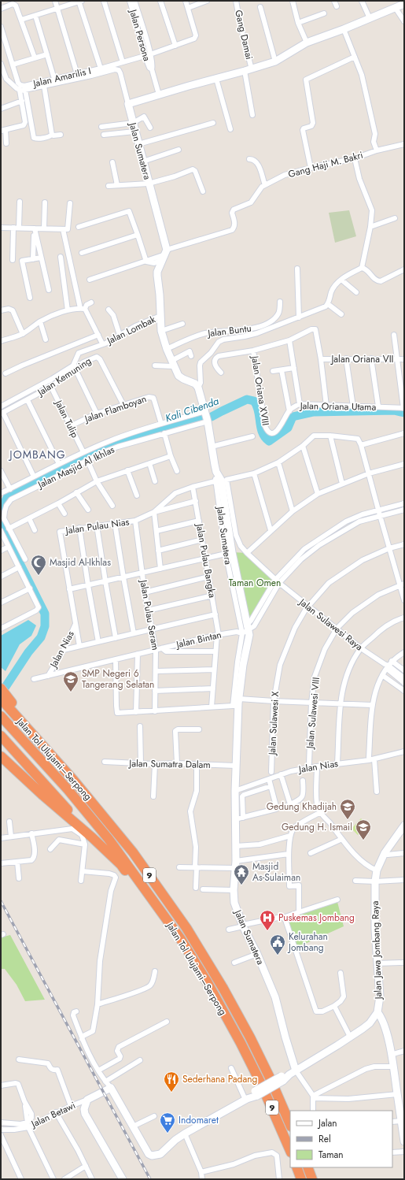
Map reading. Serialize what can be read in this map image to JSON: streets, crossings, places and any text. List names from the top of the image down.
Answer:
{
  "streets": {
    "highway": ["Jalan Tol Ulujami–Serpong", "9"],
    "street": [
      "Gang Damai",
      "Jalan Persona",
      "Jalan Amarilis I",
      "Jalan Sumatera",
      "Gang Haji M. Bakri",
      "Jalan Lombak",
      "Jalan Buntu",
      "Jalan Oriana VII",
      "Jalan Kemuning",
      "Jalan Oriana XVIII",
      "Jalan Oriana Utama",
      "Jalan Flamboyan",
      "Jalan Tulip",
      "Jalan Masjid Al Ikhlas",
      "Jalan Pulau Nias",
      "Jalan Pulau Bangka",
      "Jalan Pulau Seram",
      "Jalan Sulawesi Raya",
      "Jalan Bintan",
      "Jalan Nias",
      "Jalan Sulawesi VIII",
      "Jalan Sulawesi X",
      "Jalan Sumatra Dalam",
      "Jalan Jawa Jombang Raya",
      "Jalan Betawi"
    ]
  },
  "crossings": [
    ["Jalan Persona", "Jalan Amarilis I"],
    ["Jalan Sumatera", "Gang Haji M. Bakri"],
    ["Jalan Sumatera", "Jalan Masjid Al Ikhlas"],
    ["Jalan Sumatera", "Jalan Pulau Nias"],
    ["Jalan Sumatera", "Jalan Bintan"],
    ["Jalan Sumatera", "Jalan Nias"],
    ["Jalan Sumatera", "Jalan Sumatra Dalam"],
    ["Jalan Sumatera", "Jalan Jawa Jombang Raya"],
    ["Jalan Kemuning", "Jalan Flamboyan"],
    ["Jalan Kemuning", "Jalan Tulip"],
    ["Jalan Oriana XVIII", "Jalan Oriana Utama"],
    ["Jalan Flamboyan", "Jalan Tulip"],
    ["Jalan Pulau Nias", "Jalan Pulau Bangka"],
    ["Jalan Pulau Nias", "Jalan Pulau Seram"],
    ["Jalan Pulau Nias", "Jalan Nias"],
    ["Jalan Pulau Bangka", "Jalan Bintan"],
    ["Jalan Pulau Seram", "Jalan Bintan"],
    ["Jalan Sulawesi Raya", "Jalan Sulawesi VIII"],
    ["Jalan Sulawesi Raya", "Jalan Sulawesi X"],
    ["Jalan Bintan", "Jalan Nias"]
  ],
  "districts": ["JOMBANG"],
  "water": ["Kali Cibenda"],
  "parks": ["Taman Omen"],
  "places": {
    "mosque": ["Masjid Al-Ikhlas"],
    "school or university": ["SMP Negeri 6 Tangerang Selatan", "Gedung Khadijah", "Gedung H. Ismail"],
    "temple": ["Masjid As-Sulaiman"],
    "hospital": ["Puskemas Jombang"],
    "public building": ["Kelurahan Jombang"],
    "restaurant": ["Sederhana Padang"],
    "supermarket": ["Indomaret"]
  },
  "legend": ["Jalan", "Rel", "Taman"]
}
